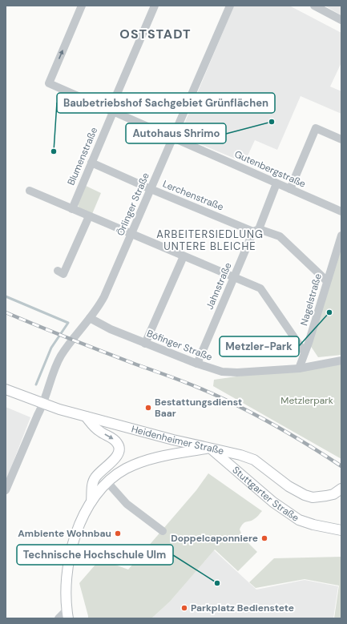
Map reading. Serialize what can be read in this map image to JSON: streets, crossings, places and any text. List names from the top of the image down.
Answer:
{
  "streets": {
    "main road": ["Heidenheimer Straße", "Stuttgarter Straße"],
    "street": [
      "Blumenstraße",
      "Gutenbergstraße",
      "Lerchenstraße",
      "Örlinger Straße",
      "Jahnstraße",
      "Nagelstraße",
      "Böfinger Straße"
    ]
  },
  "crossings": [
    ["Blumenstraße", "Gutenbergstraße"],
    ["Blumenstraße", "Lerchenstraße"],
    ["Gutenbergstraße", "Örlinger Straße"],
    ["Gutenbergstraße", "Jahnstraße"],
    ["Lerchenstraße", "Örlinger Straße"],
    ["Lerchenstraße", "Jahnstraße"],
    ["Lerchenstraße", "Nagelstraße"],
    ["Örlinger Straße", "Böfinger Straße"],
    ["Örlinger Straße", "Heidenheimer Straße"],
    ["Jahnstraße", "Böfinger Straße"],
    ["Nagelstraße", "Böfinger Straße"],
    ["Heidenheimer Straße", "Stuttgarter Straße"]
  ],
  "districts": ["OSTSTADT", "ARBEITERSIEDLUNG UNTERE BLEICHE"],
  "parks": ["Metzlerpark"],
  "places": [
    "Autohaus Shrimo",
    "Baubetriebshof Sachgebiet Grünflächen",
    "Metzler-Park",
    "Bestattungsdienst Baar",
    "Ambiente Wohnbau",
    "Doppelcaponniere",
    "Technische Hochschule Ulm",
    "Parkplatz Bedienstete"
  ]
}
